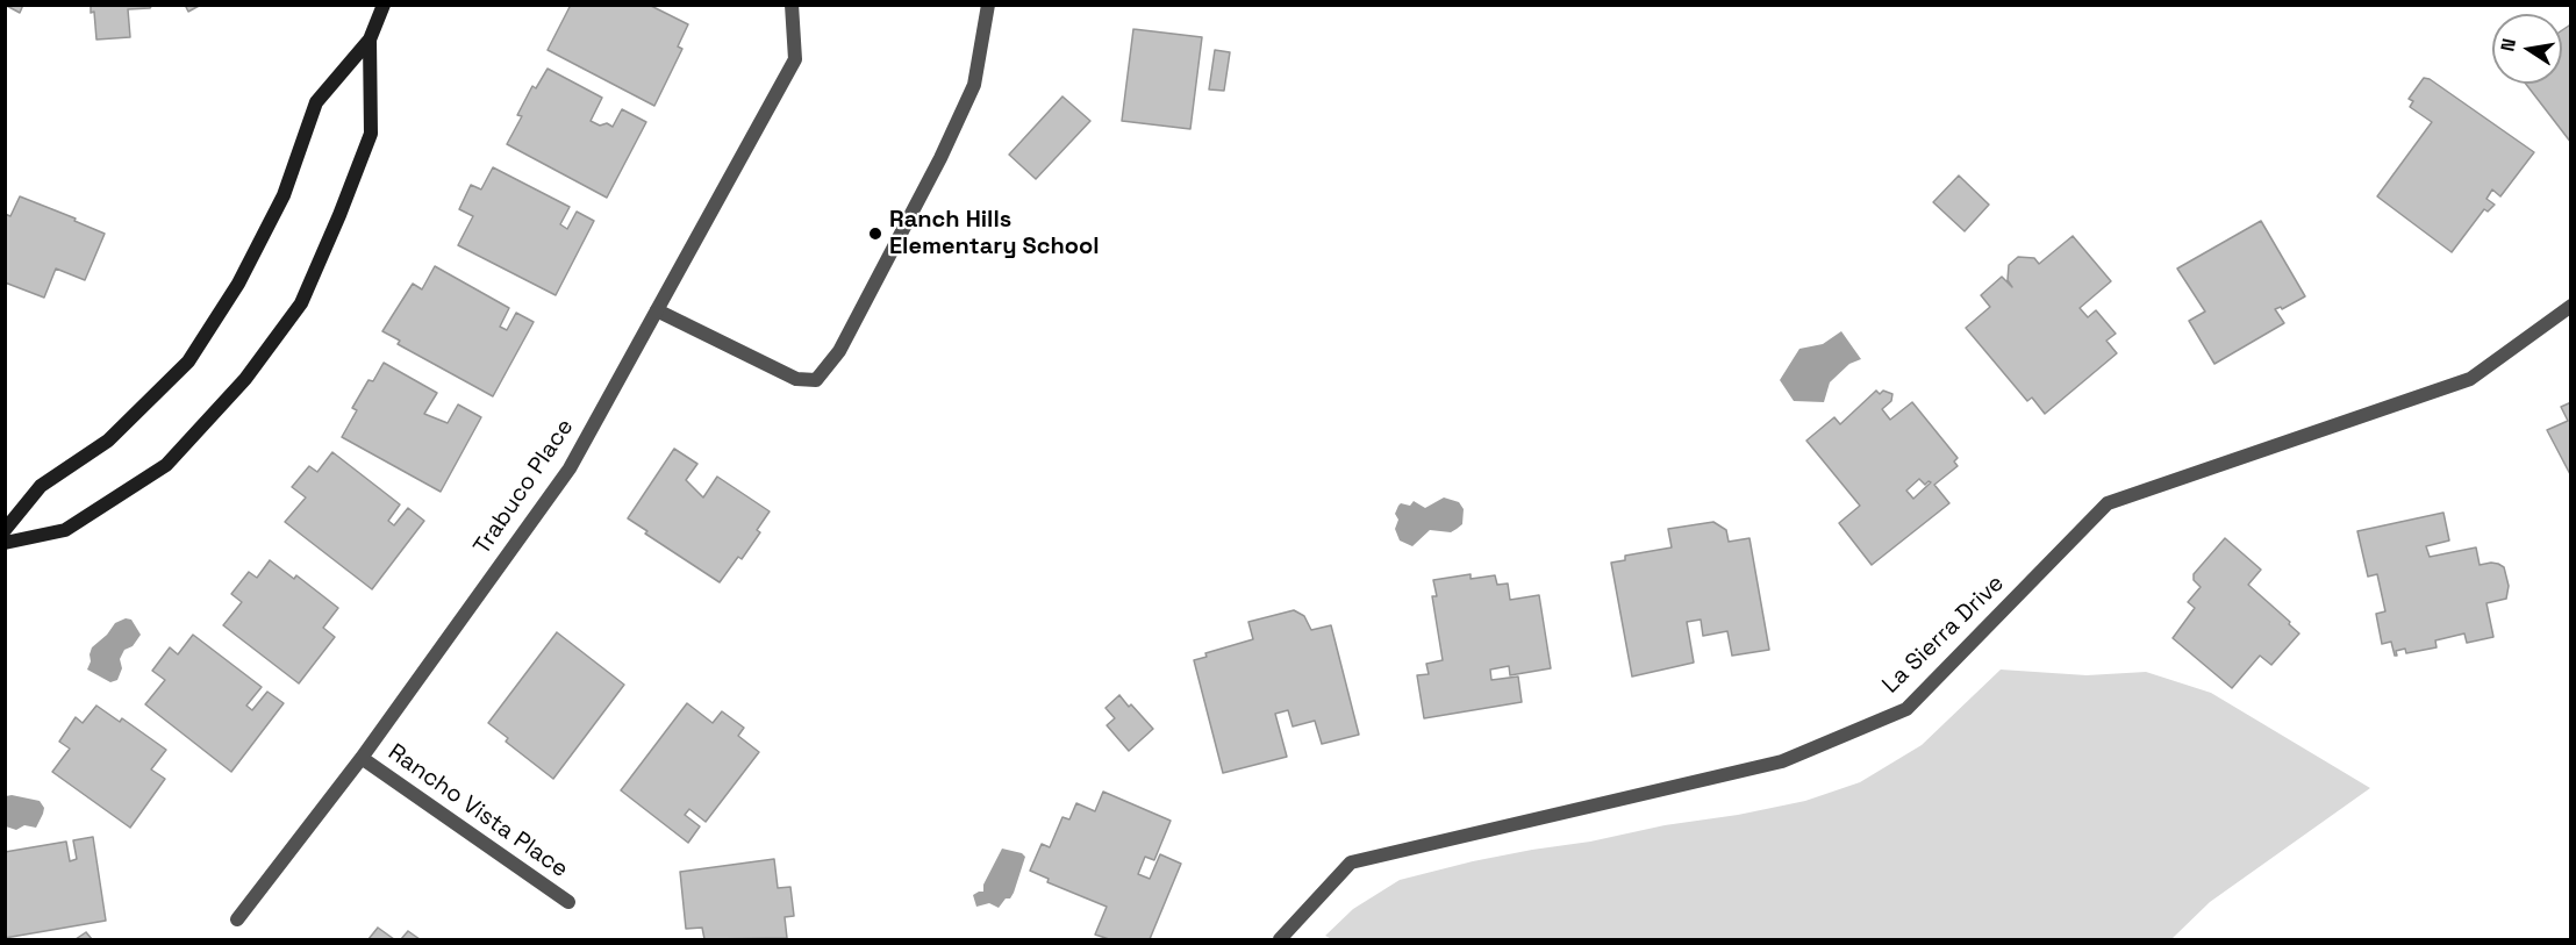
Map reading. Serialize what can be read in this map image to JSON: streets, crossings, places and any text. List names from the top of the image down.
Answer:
{
  "streets": {
    "street": ["Trabuco Place", "La Sierra Drive", "Rancho Vista Place"]
  },
  "crossings": [
    ["Trabuco Place", "Rancho Vista Place"]
  ],
  "places": ["Ranch Hills Elementary School"],
  "north": "left"
}
